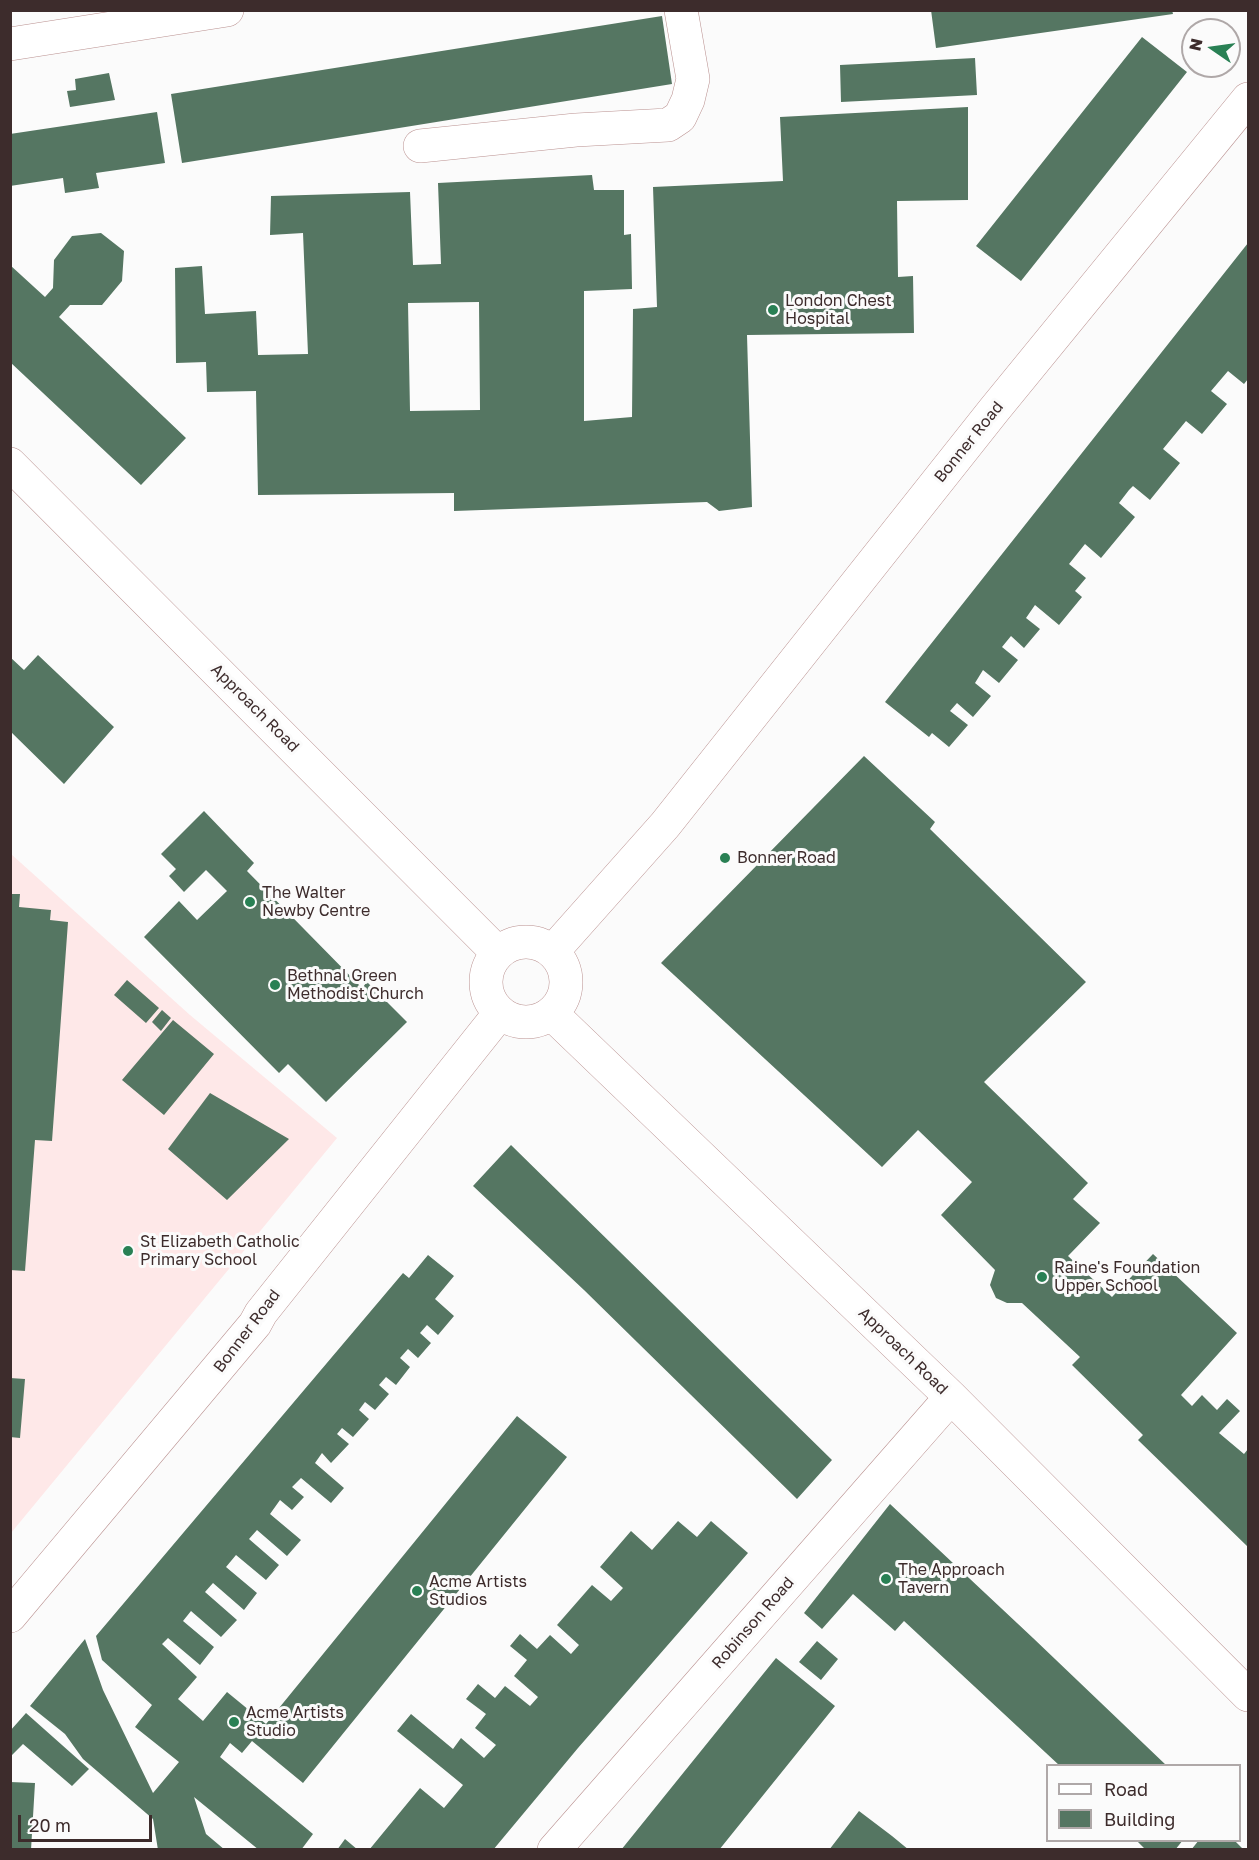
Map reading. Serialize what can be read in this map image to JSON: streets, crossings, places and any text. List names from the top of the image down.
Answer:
{
  "streets": {
    "street": ["Bonner Road", "Approach Road", "Robinson Road"]
  },
  "crossings": [
    ["Bonner Road", "Approach Road"],
    ["Approach Road", "Robinson Road"]
  ],
  "places": [
    "London Chest Hospital",
    "Bonner Road",
    "The Walter Newby Centre",
    "Bethnal Green Methodist Church",
    "St Elizabeth Catholic Primary School",
    "Raine's Foundation Upper School",
    "The Approach Tavern",
    "Acme Artists Studios",
    "Acme Artists Studio"
  ],
  "legend": ["Road", "Building"],
  "scale_bar": "20 m",
  "north": "left"
}
